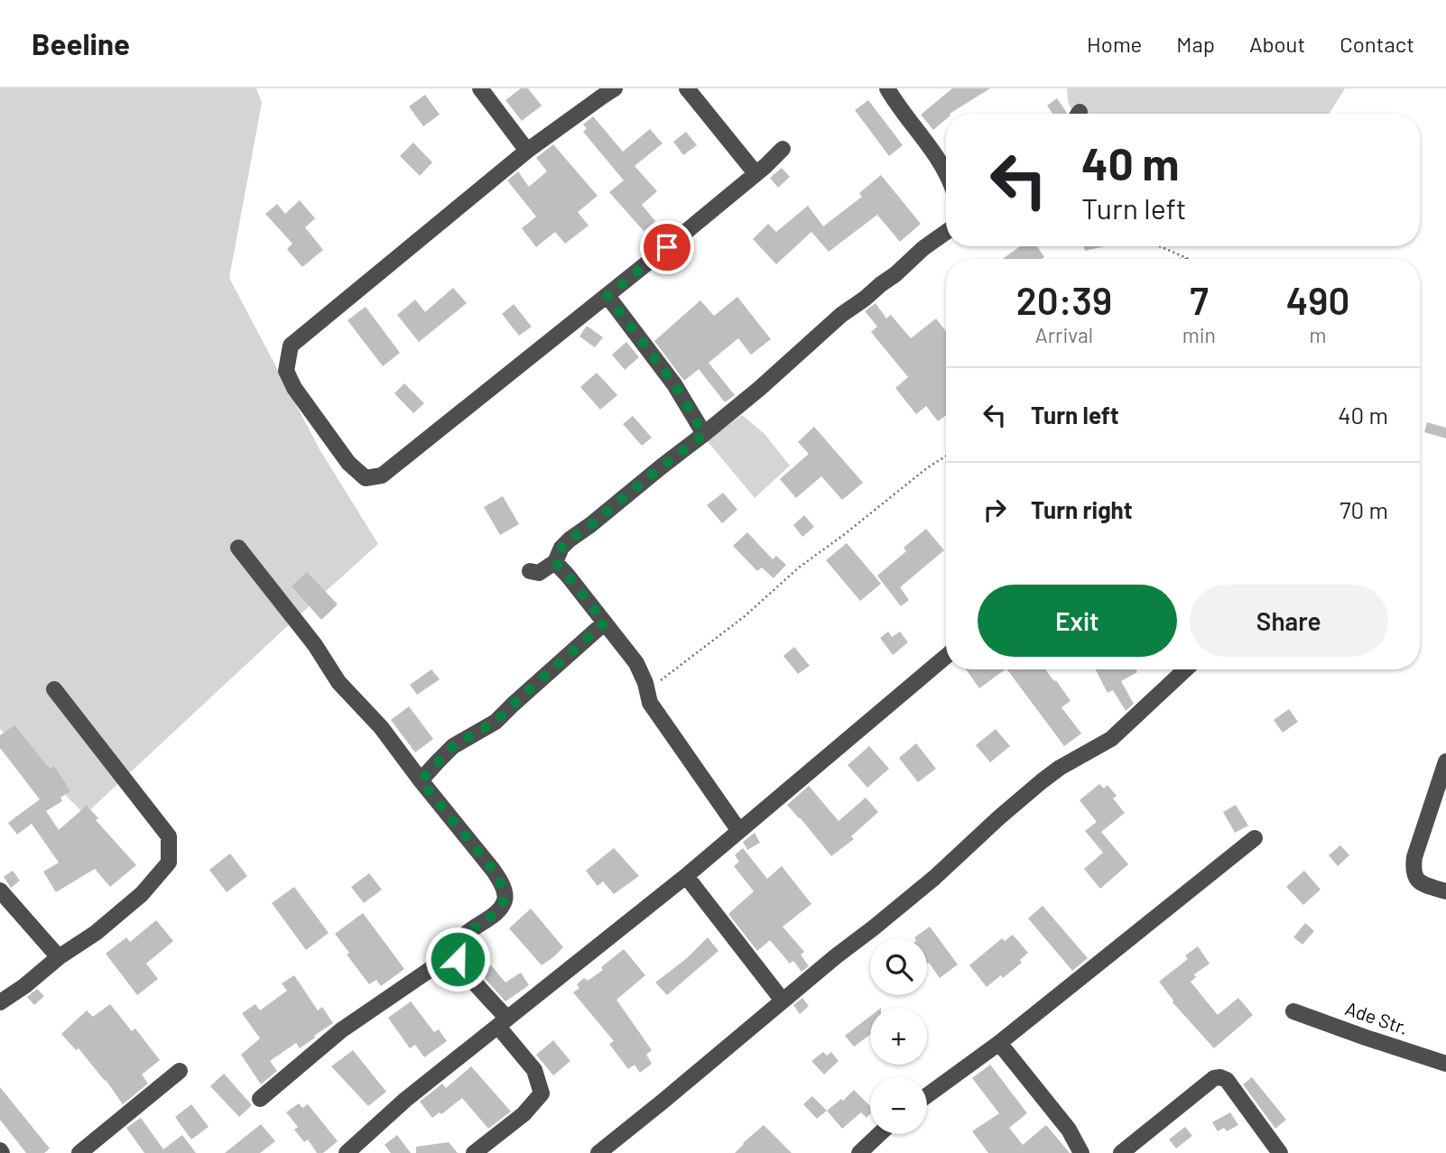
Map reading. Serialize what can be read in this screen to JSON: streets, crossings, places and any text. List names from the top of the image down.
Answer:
{
  "streets": {
    "street": ["Ade Str."]
  },
  "page": {
    "header": "Beeline",
    "nav": [
      "Home",
      "Map",
      "About",
      "Contact"
    ],
    "turn": ["40 m", "Turn left"],
    "eta": [
      "20:39",
      "Arrival",
      "7",
      "min",
      "490",
      "m"
    ],
    "list": [
      {
        "name": "Turn left",
        "value": "40 m"
      },
      {
        "name": "Turn right",
        "value": "70 m"
      }
    ],
    "buttons": ["Exit", "Share"],
    "map_buttons": ["+", "−"]
  }
}
